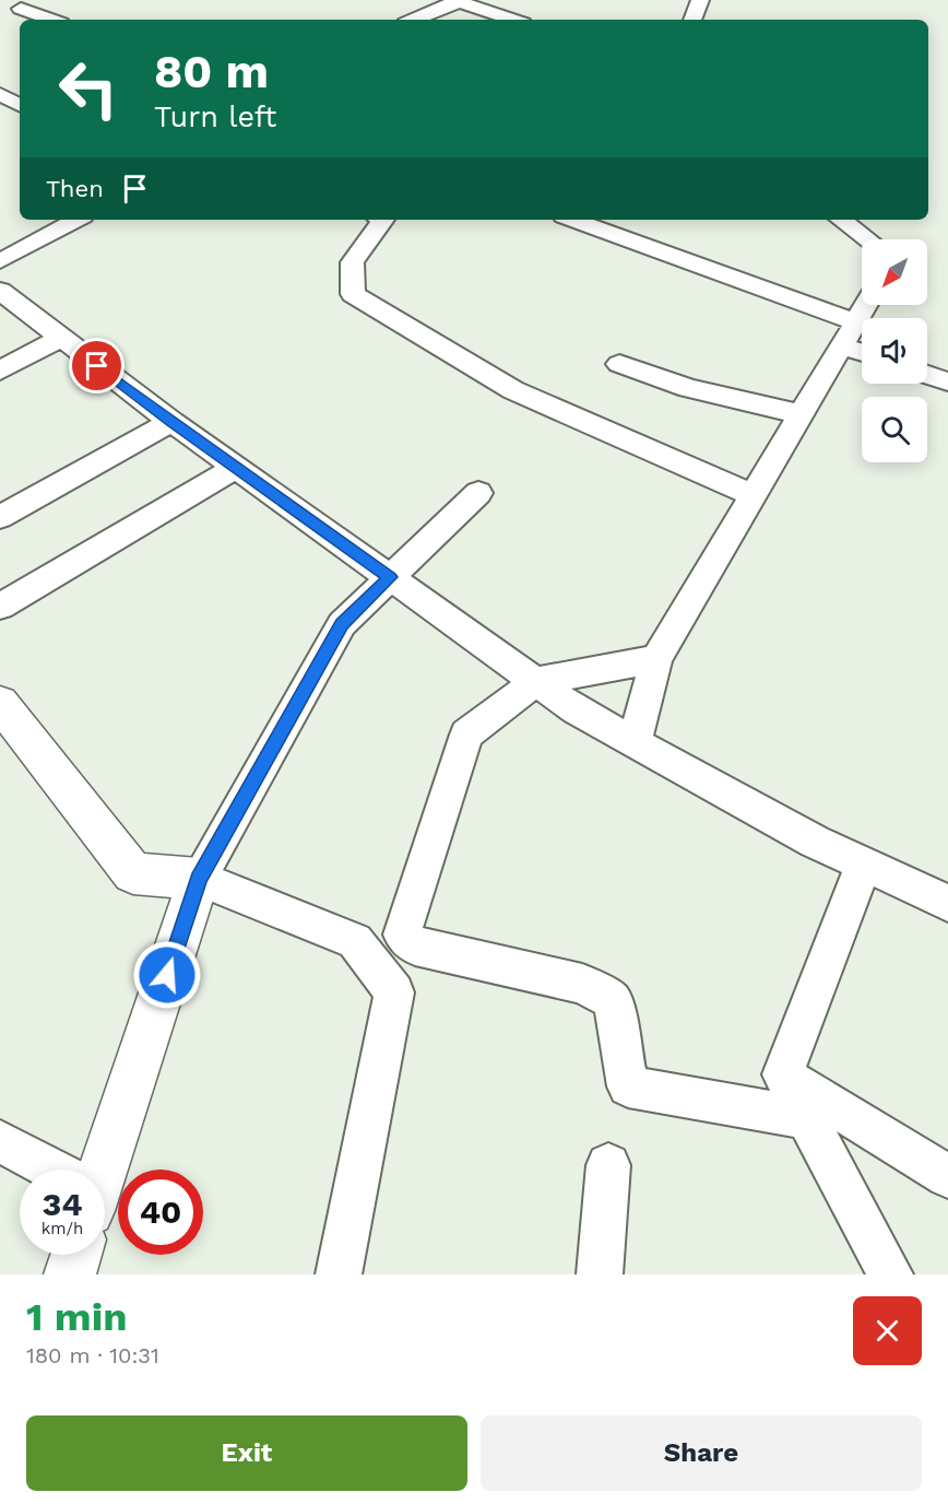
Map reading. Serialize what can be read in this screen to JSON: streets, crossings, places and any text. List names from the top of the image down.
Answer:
{
  "north": "bottom left",
  "page": {
    "turn": ["80 m", "Turn left"],
    "then": "Then",
    "speed": "34 km/h",
    "limit": "40",
    "heading": ["1 min", "180 m · 10:31"],
    "buttons": ["Exit", "Share"]
  }
}
